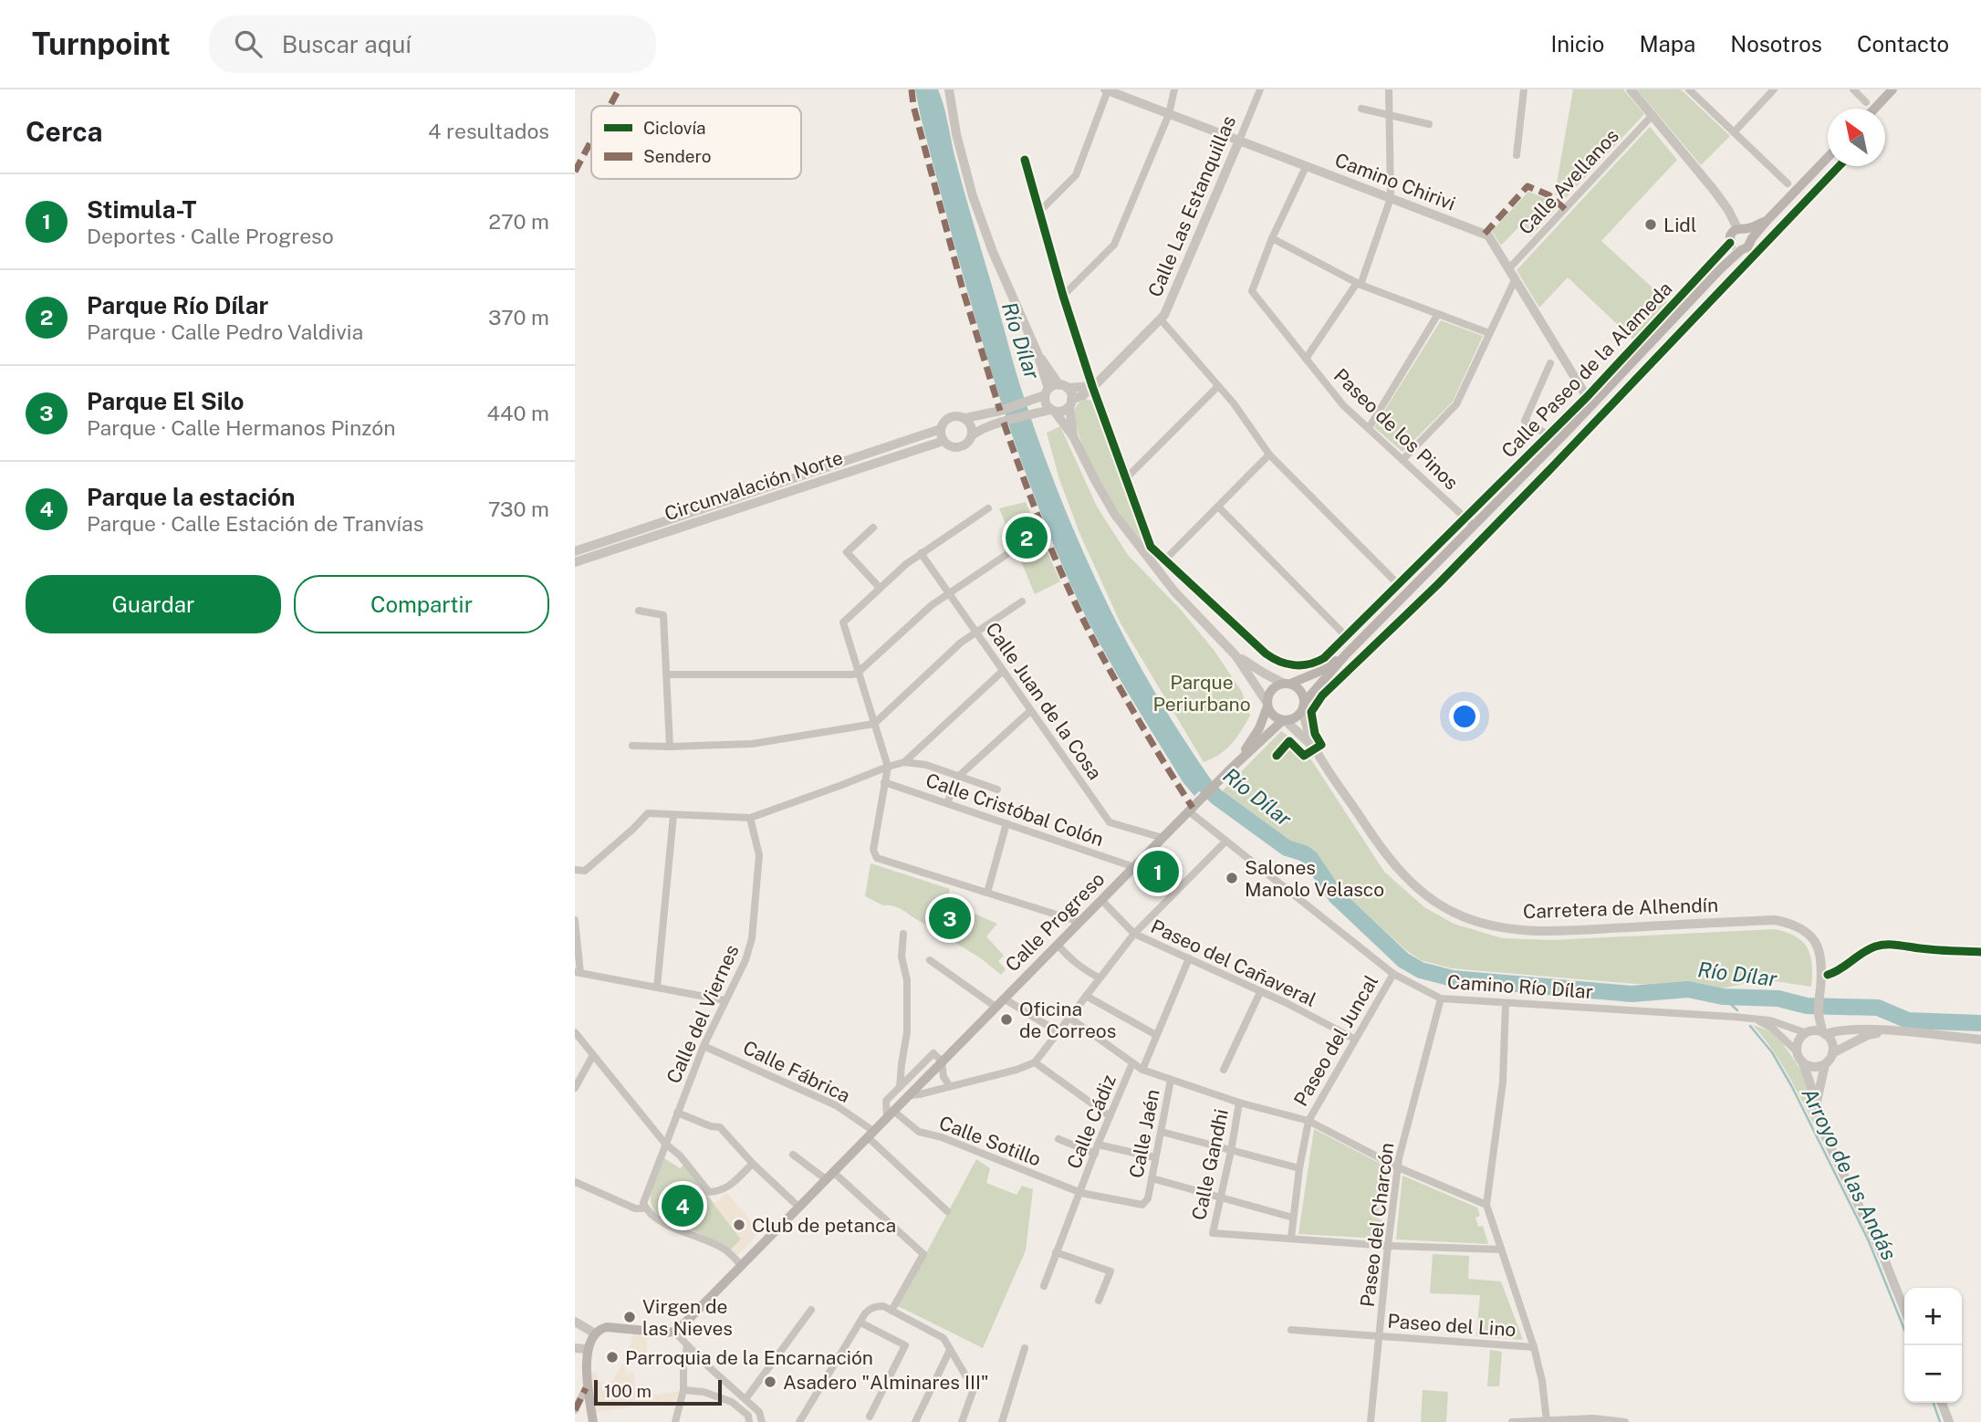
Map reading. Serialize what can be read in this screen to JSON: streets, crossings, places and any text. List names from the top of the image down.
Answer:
{
  "streets": {
    "main road": ["Calle Progreso"],
    "street": [
      "Camino Chirivi",
      "Calle Avellanos",
      "Calle Las Estanquillas",
      "Calle Paseo de la Alameda",
      "Paseo de los Pinos",
      "Circunvalación Norte",
      "Calle Juan de la Cosa",
      "Calle Cristóbal Colón",
      "Carretera de Alhendín",
      "Paseo del Cañaveral",
      "Camino Río Dílar",
      "Calle del Viernes",
      "Paseo del Juncal",
      "Calle Fábrica",
      "Calle Cádiz",
      "Calle Jaén",
      "Calle Sotillo",
      "Calle Gandhi",
      "Paseo del Charcón",
      "Paseo del Lino"
    ]
  },
  "crossings": [
    ["Camino Chirivi", "Calle Avellanos"],
    ["Camino Chirivi", "Calle Las Estanquillas"],
    ["Camino Chirivi", "Calle Paseo de la Alameda"],
    ["Calle Las Estanquillas", "Calle Paseo de la Alameda"],
    ["Calle Paseo de la Alameda", "Paseo de los Pinos"],
    ["Calle Juan de la Cosa", "Calle Progreso"],
    ["Calle Cristóbal Colón", "Calle Progreso"],
    ["Carretera de Alhendín", "Camino Río Dílar"],
    ["Calle Progreso", "Camino Río Dílar"],
    ["Calle Progreso", "Calle Fábrica"],
    ["Calle Progreso", "Calle Sotillo"],
    ["Paseo del Cañaveral", "Paseo del Juncal"],
    ["Camino Río Dílar", "Paseo del Juncal"],
    ["Camino Río Dílar", "Paseo del Charcón"],
    ["Calle del Viernes", "Calle Fábrica"],
    ["Paseo del Juncal", "Calle Gandhi"],
    ["Calle Cádiz", "Calle Jaén"],
    ["Calle Cádiz", "Calle Sotillo"],
    ["Calle Jaén", "Calle Sotillo"],
    ["Paseo del Charcón", "Paseo del Lino"]
  ],
  "water": ["Río Dílar", "Arroyo de las Andás"],
  "parks": ["Parque Periurbano"],
  "places": [
    "Lidl",
    "Salones Manolo Velasco",
    "Oficina de Correos",
    "Club de petanca",
    "Virgen de las Nieves",
    "Parroquia de la Encarnación",
    "Asadero \"Alminares III\""
  ],
  "legend": ["Ciclovía", "Sendero"],
  "scale_bar": "100 m",
  "north": "top left",
  "page": {
    "header": "Turnpoint",
    "search": "Buscar aquí",
    "nav": [
      "Inicio",
      "Mapa",
      "Nosotros",
      "Contacto"
    ],
    "heading": ["Cerca", "4 resultados"],
    "list": [
      {
        "mark": "1",
        "name": "Stimula-T",
        "note": "Deportes · Calle Progreso",
        "value": "270 m"
      },
      {
        "mark": "2",
        "name": "Parque Río Dílar",
        "note": "Parque · Calle Pedro Valdivia",
        "value": "370 m"
      },
      {
        "mark": "3",
        "name": "Parque El Silo",
        "note": "Parque · Calle Hermanos Pinzón",
        "value": "440 m"
      },
      {
        "mark": "4",
        "name": "Parque la estación",
        "note": "Parque · Calle Estación de Tranvías",
        "value": "730 m"
      }
    ],
    "pins": [
      "2",
      "1",
      "3",
      "4"
    ],
    "buttons": ["Guardar", "Compartir"],
    "map_buttons": ["+", "−"],
    "scale": "100 m"
  }
}
